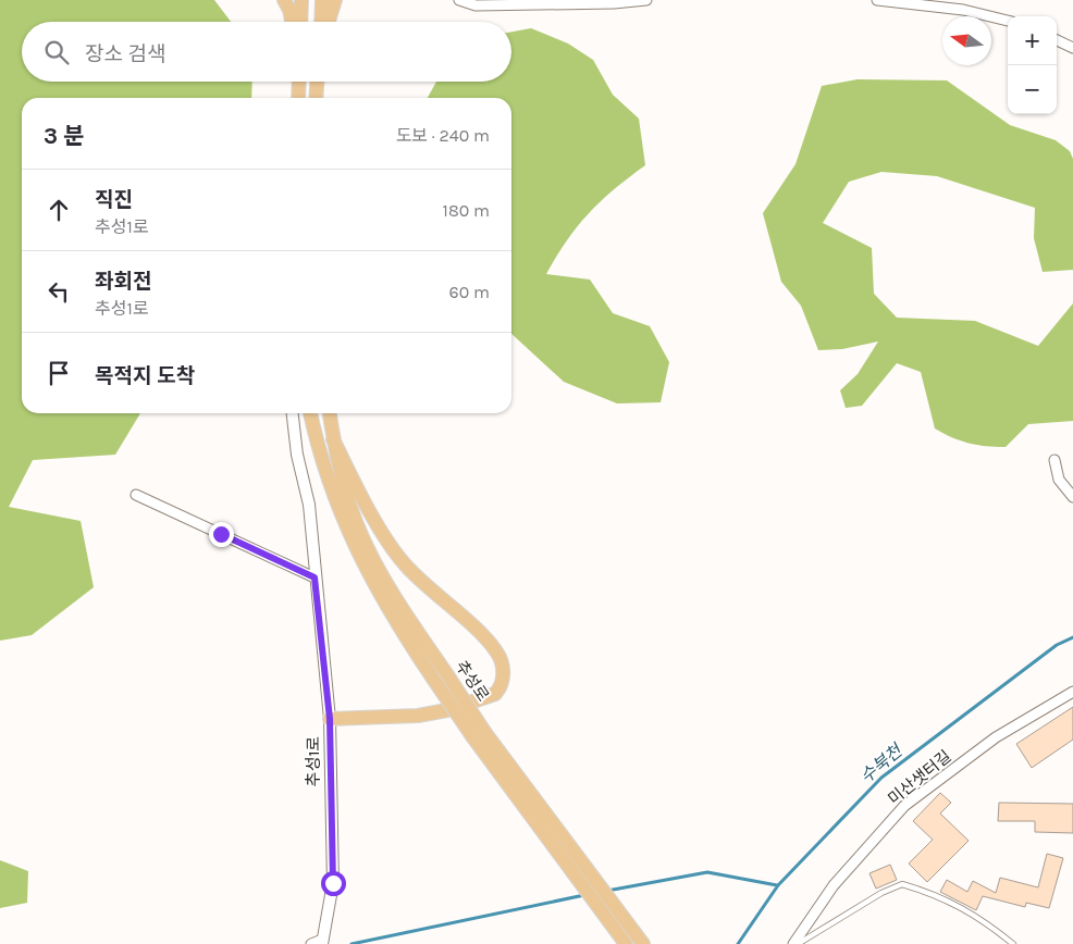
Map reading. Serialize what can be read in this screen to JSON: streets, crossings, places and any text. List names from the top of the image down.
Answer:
{
  "streets": {
    "main road": ["추성로"],
    "street": ["추성1로", "미산샛터길"]
  },
  "water": ["수북천"],
  "north": "left",
  "page": {
    "map_buttons": ["+", "−"],
    "search": "장소 검색",
    "heading": ["3 분", "도보 · 240 m"],
    "list": [
      ["직진", "추성1로", "180 m"],
      ["좌회전", "추성1로", "60 m"],
      "목적지 도착"
    ]
  }
}
